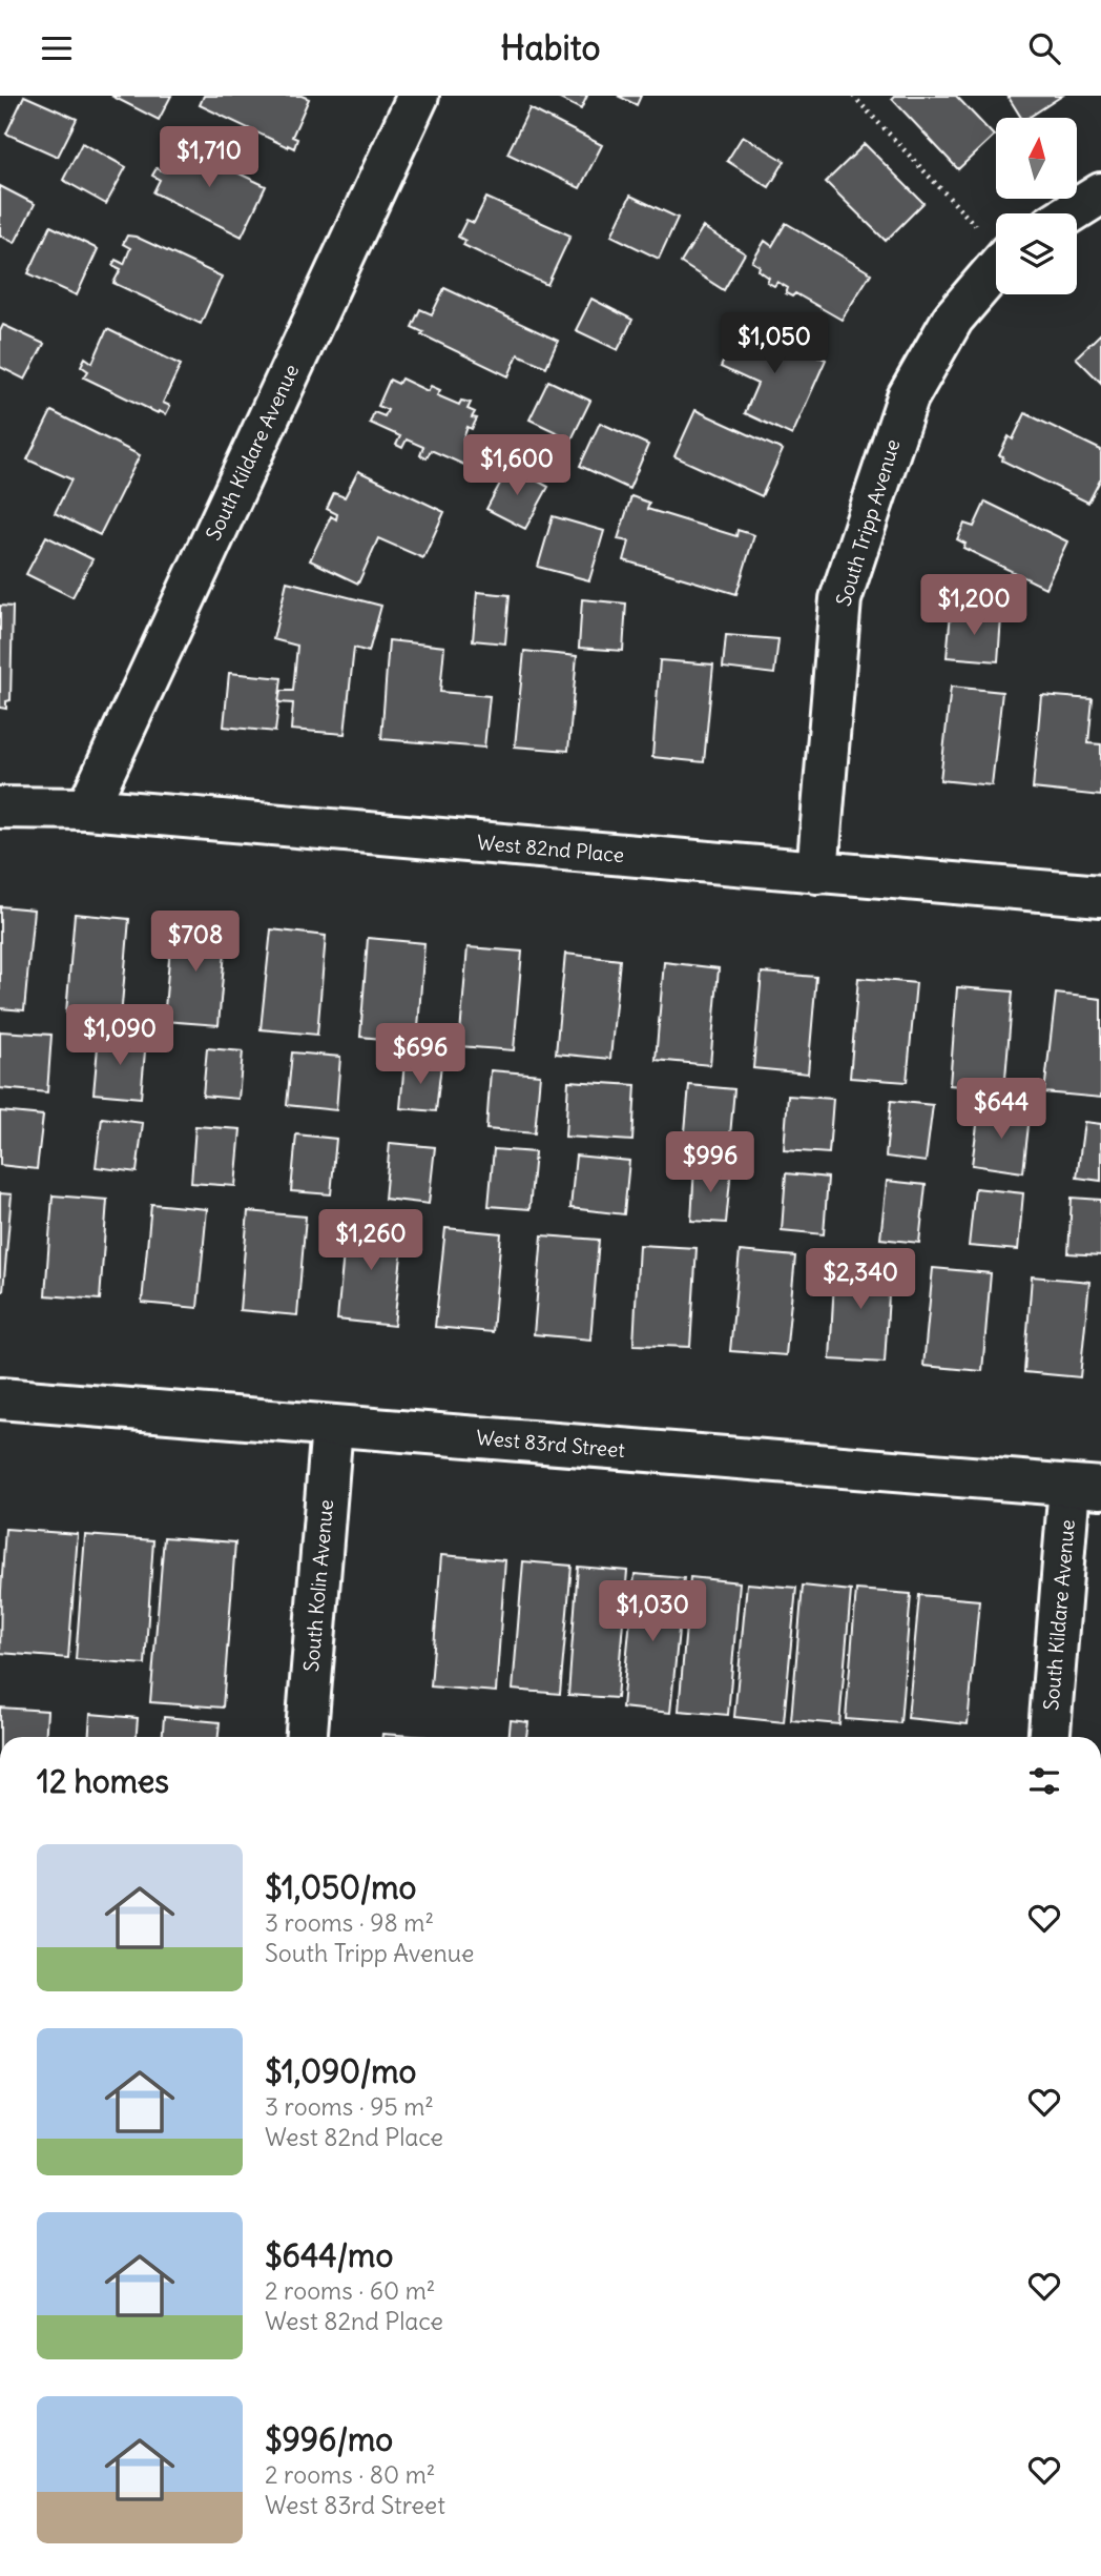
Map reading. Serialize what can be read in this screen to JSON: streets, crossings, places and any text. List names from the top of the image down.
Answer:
{
  "streets": {
    "street": [
      "South Kildare Avenue",
      "South Tripp Avenue",
      "West 82nd Place",
      "West 83rd Street",
      "South Kolin Avenue"
    ]
  },
  "crossings": [
    ["South Kildare Avenue", "West 82nd Place"],
    ["South Kildare Avenue", "West 83rd Street"],
    ["South Tripp Avenue", "West 82nd Place"],
    ["West 83rd Street", "South Kolin Avenue"]
  ],
  "north": "top",
  "page": {
    "header": "Habito",
    "price": [
      "$1,710",
      "$1,050",
      "$1,600",
      "$1,200",
      "$708",
      "$1,090",
      "$696",
      "$644",
      "$996",
      "$1,260",
      "$2,340",
      "$1,030"
    ],
    "heading": "12 homes",
    "list": [
      {
        "name": "$1,050/mo",
        "note": "3 rooms · 98 m² · South Tripp Avenue"
      },
      {
        "name": "$1,090/mo",
        "note": "3 rooms · 95 m² · West 82nd Place"
      },
      {
        "name": "$644/mo",
        "note": "2 rooms · 60 m² · West 82nd Place"
      },
      {
        "name": "$996/mo",
        "note": "2 rooms · 80 m² · West 83rd Street"
      }
    ]
  }
}
